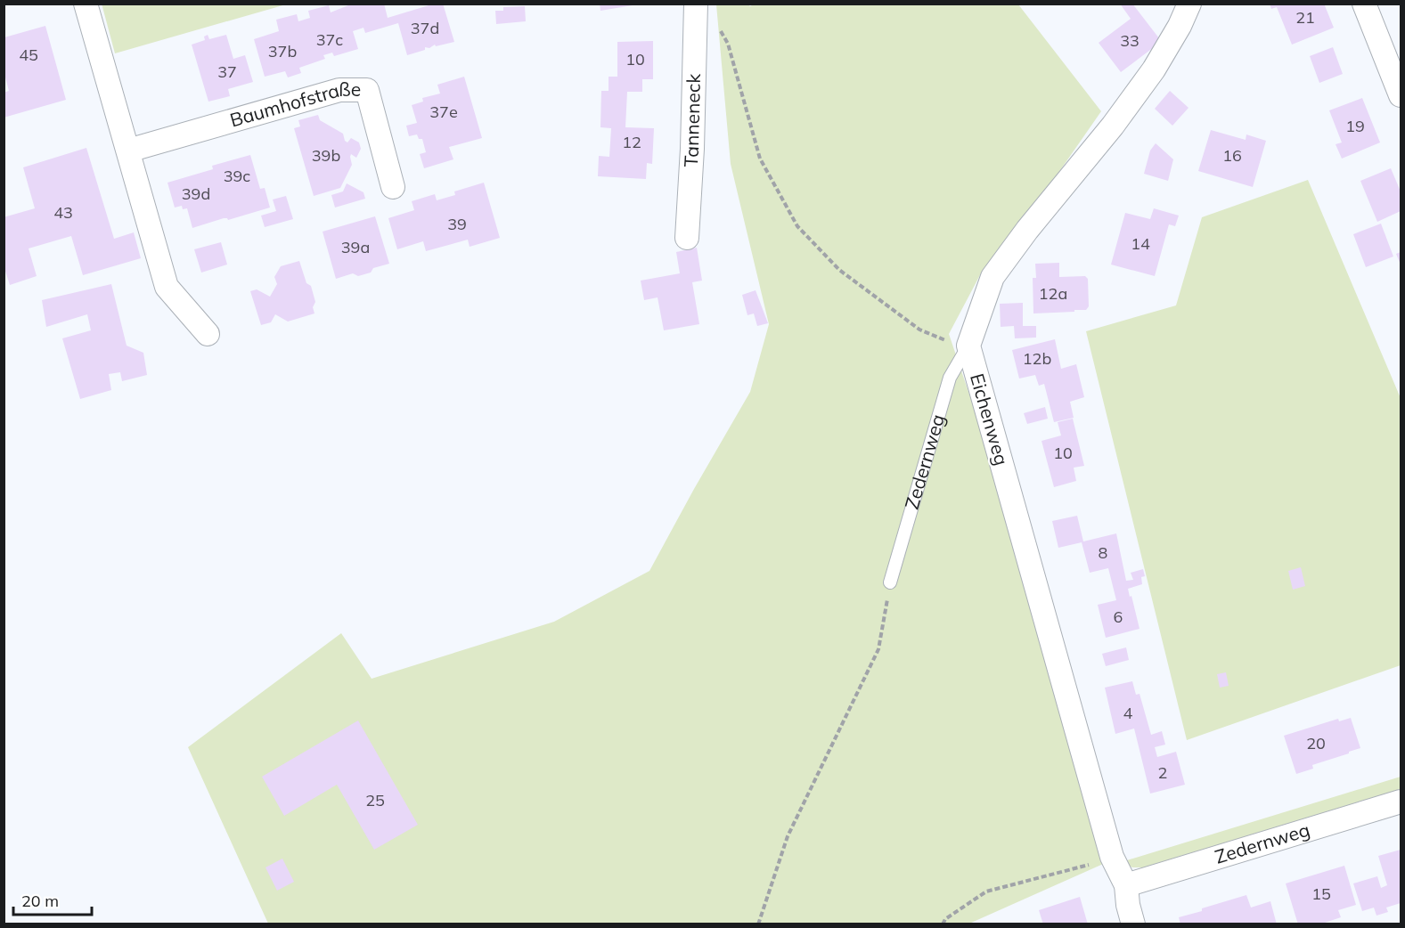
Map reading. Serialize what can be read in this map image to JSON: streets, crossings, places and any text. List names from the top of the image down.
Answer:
{
  "streets": {
    "street": [
      "Baumhofstraße",
      "Tanneneck",
      "Eichenweg",
      "Zedernweg"
    ]
  },
  "crossings": [
    ["Eichenweg", "Zedernweg"]
  ],
  "house_numbers": [
    "21",
    "37d",
    "37c",
    "33",
    "37b",
    "45",
    "10",
    "37",
    "37e",
    "19",
    "12",
    "39b",
    "16",
    "39c",
    "39d",
    "43",
    "39",
    "14",
    "39a",
    "12a",
    "12b",
    "10",
    "8",
    "6",
    "4",
    "20",
    "2",
    "25",
    "15"
  ],
  "scale_bar": "20 m"
}
